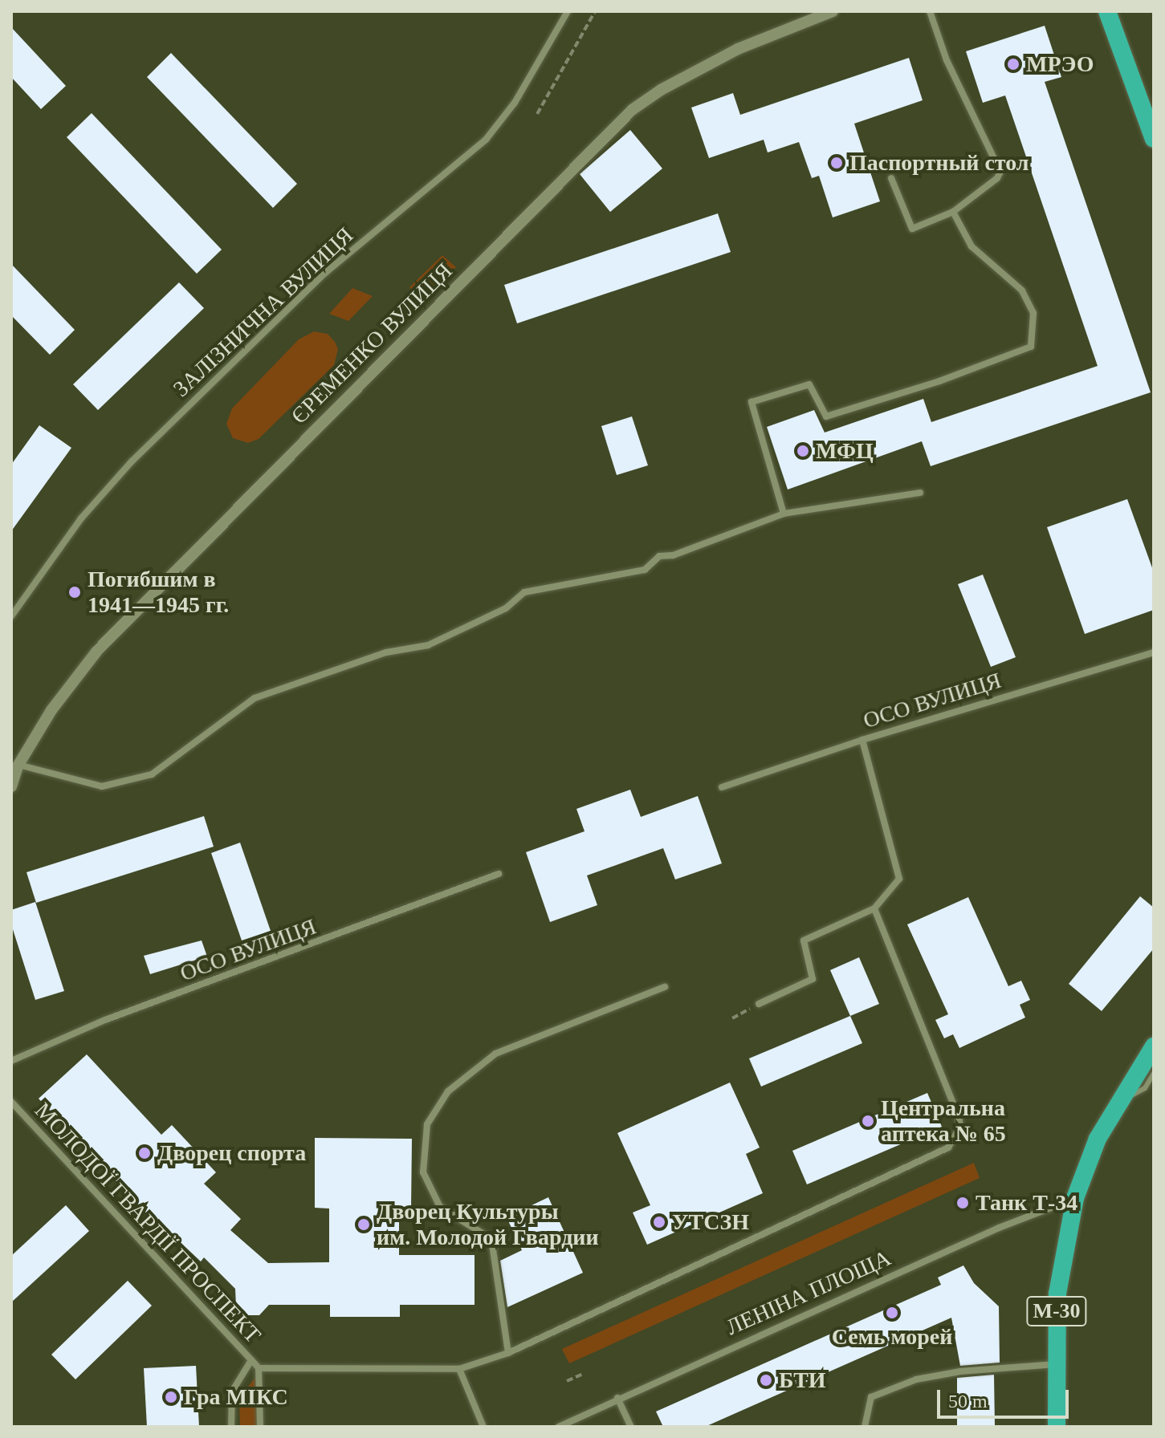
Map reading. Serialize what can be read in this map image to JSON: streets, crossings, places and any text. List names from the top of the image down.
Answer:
{
  "streets": {
    "highway": ["М-30"],
    "street": [
      "ЗАЛІЗНИЧНА ВУЛИЦЯ",
      "ЄРЕМЕНКО ВУЛИЦЯ",
      "ОСО ВУЛИЦЯ",
      "МОЛОДОЇ ГВАРДІЇ ПРОСПЕКТ",
      "ЛЕНІНА ПЛОЩА"
    ]
  },
  "crossings": [
    ["ЛЕНІНА ПЛОЩА", "М-30"]
  ],
  "places": [
    "МРЭО",
    "Паспортный стол",
    "МФЦ",
    "Погибшим в 1941—1945 гг.",
    "Центральна аптека № 65",
    "Дворец спорта",
    "Танк Т-34",
    "УТСЗН",
    "Дворец Культуры им. Молодой Гвардии",
    "Семь морей",
    "БТИ",
    "Гра МІКС"
  ],
  "scale_bar": "50 m"
}
